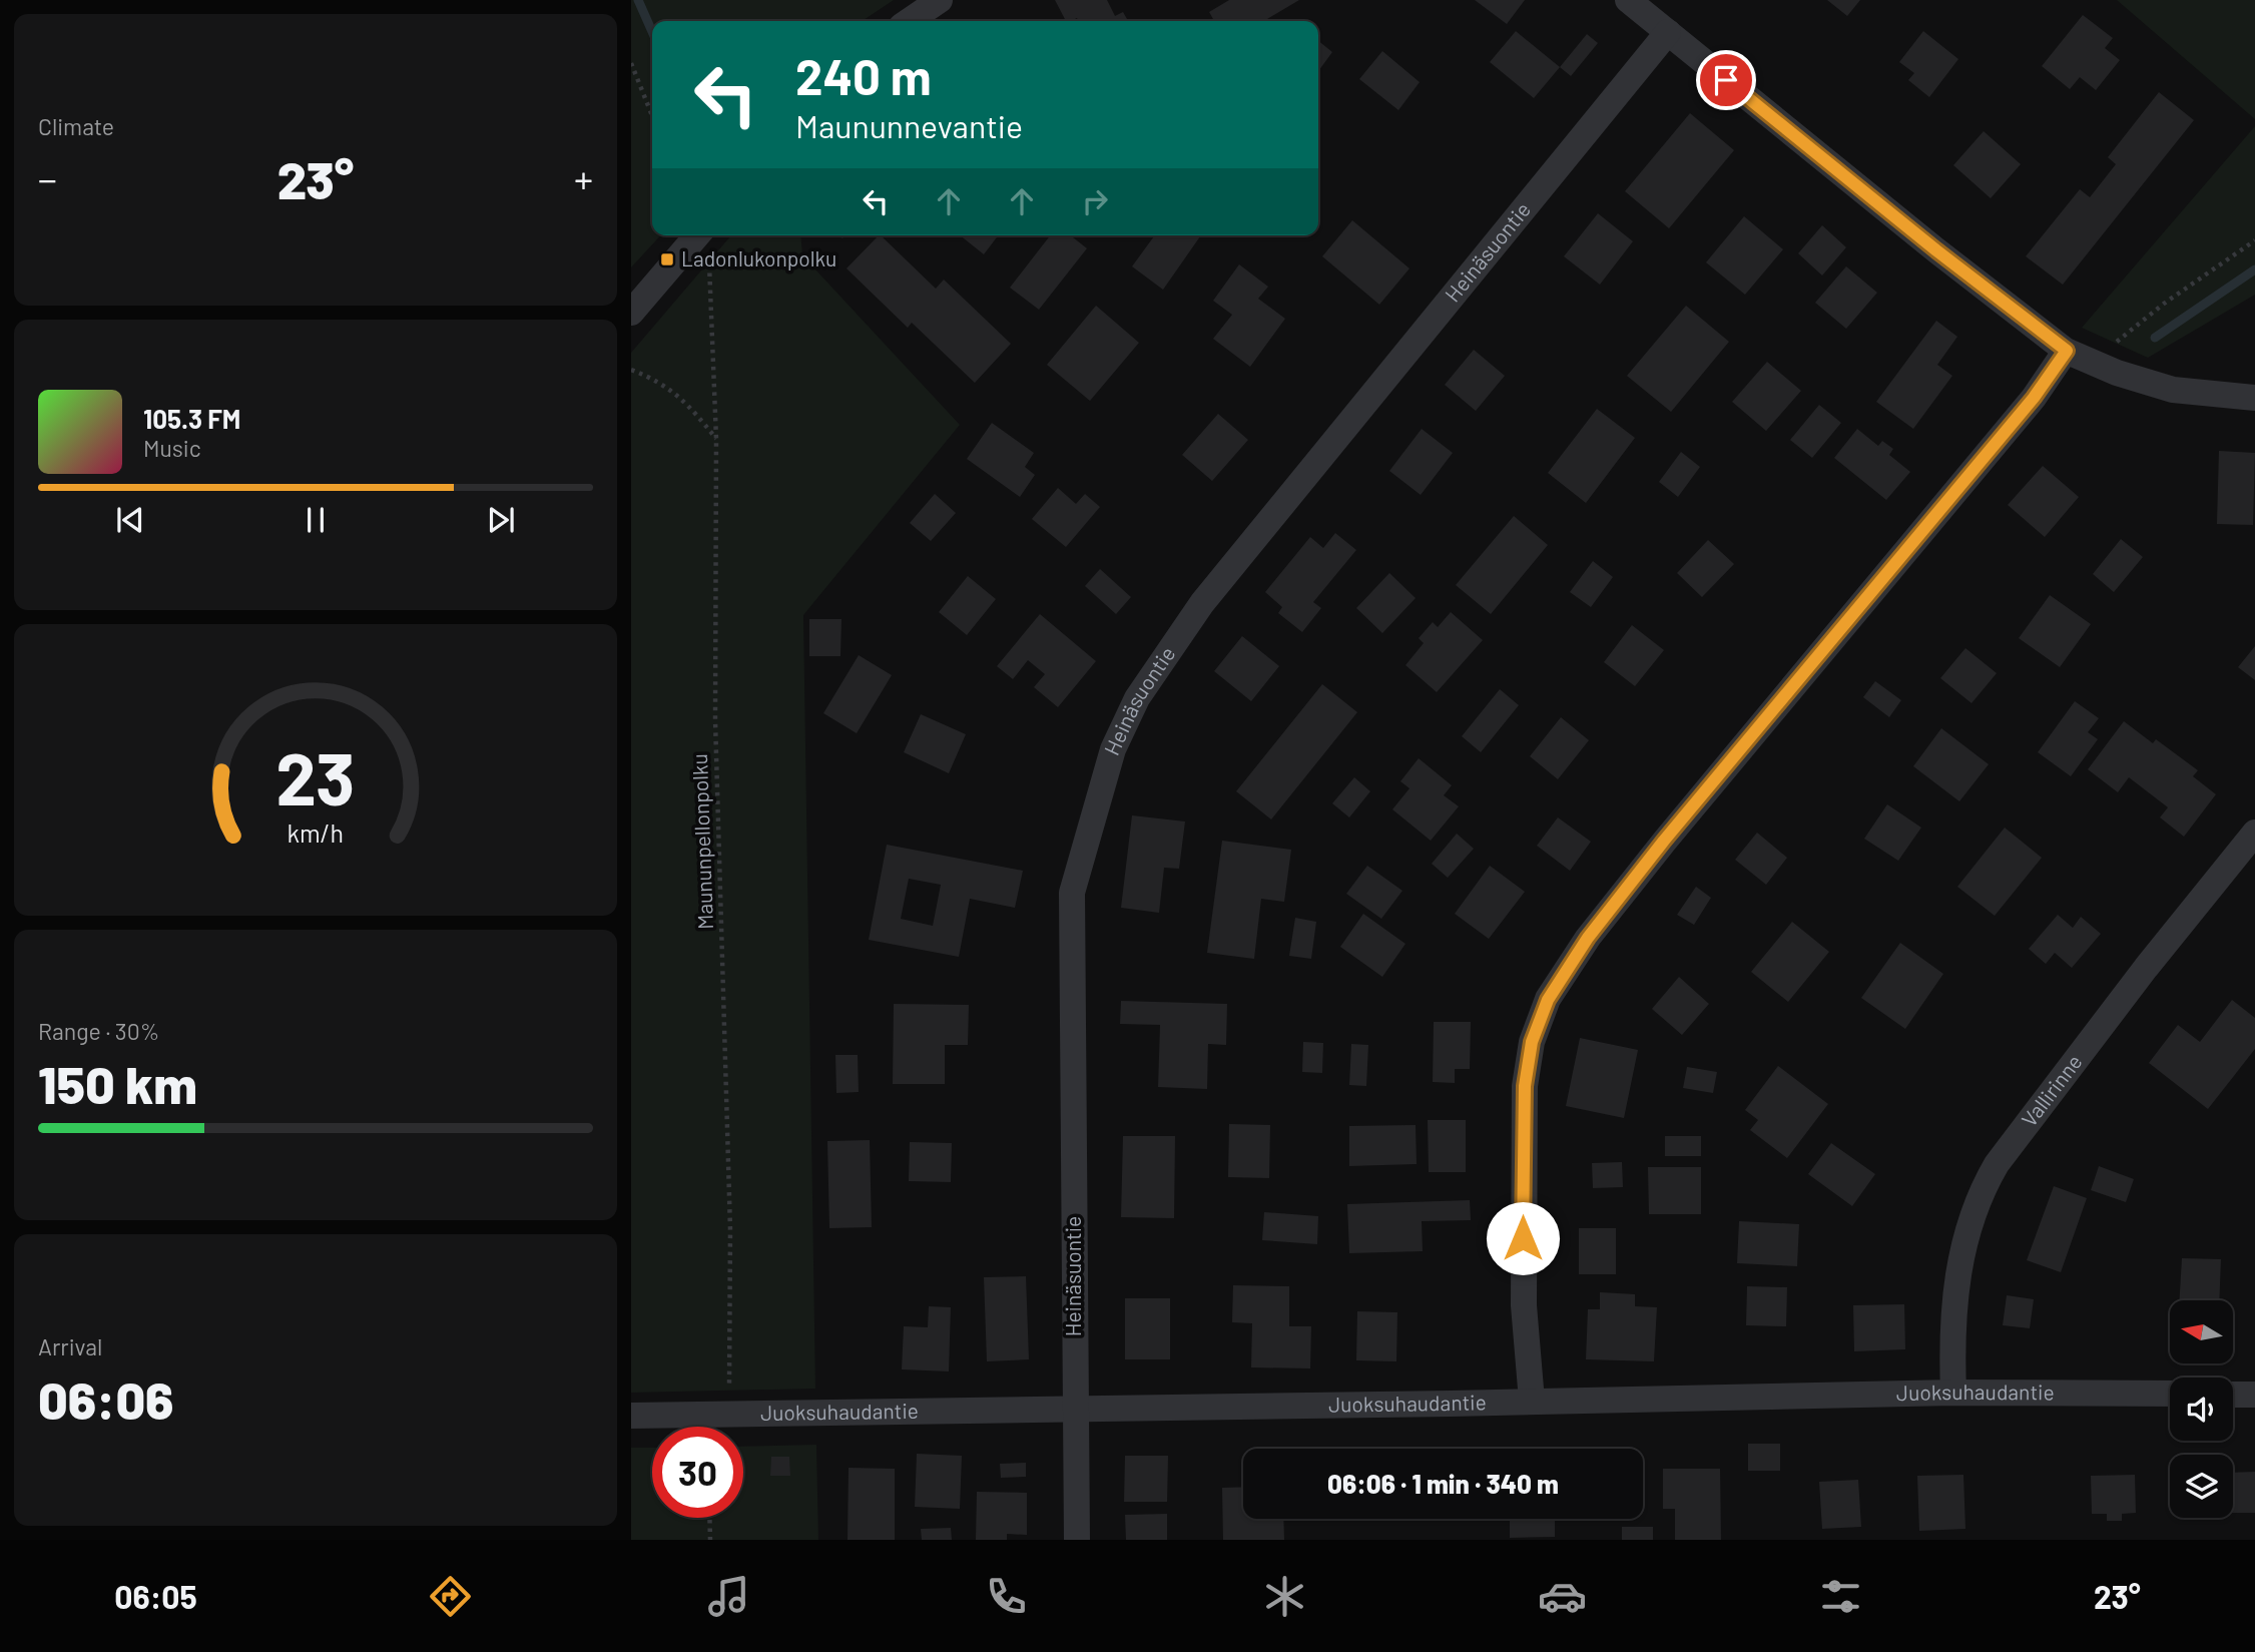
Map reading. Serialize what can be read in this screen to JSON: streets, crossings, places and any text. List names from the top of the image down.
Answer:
{
  "streets": {
    "street": ["Heinäsuontie", "Vallirinne", "Juoksuhaudantie"],
    "path": ["Maununpellonpolku"]
  },
  "crossings": [
    ["Heinäsuontie", "Juoksuhaudantie"],
    ["Maununpellonpolku", "Juoksuhaudantie"],
    ["Vallirinne", "Juoksuhaudantie"]
  ],
  "places": {
    "transit": ["Ladonlukonpolku"]
  },
  "north": "left",
  "page": {
    "tile": [
      "Climate",
      ["Range · 30%", "150 km"],
      ["Arrival", "06:06"]
    ],
    "turn": ["240 m", "Maununnevantie"],
    "heat": ["−", "23°", "+"],
    "song": ["105.3 FM", "Music"],
    "limit": "30",
    "trip": "06:06 · 1 min · 340 m",
    "tabs": ["06:05", "23°"],
    "gauge": ["23", "km/h"]
  }
}
